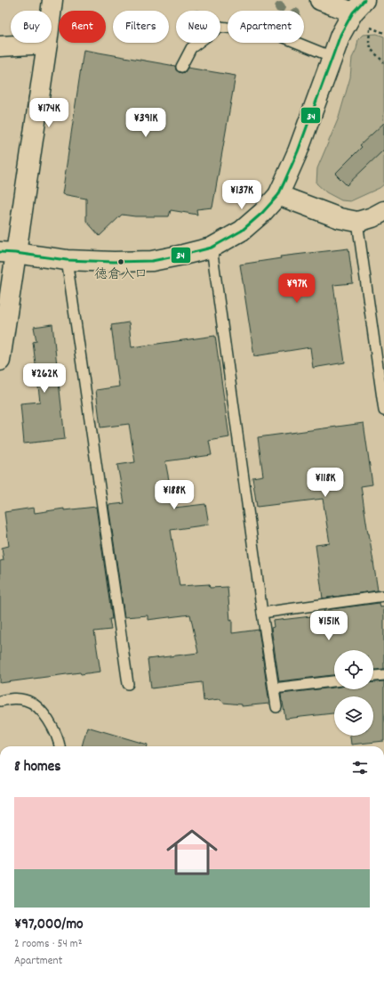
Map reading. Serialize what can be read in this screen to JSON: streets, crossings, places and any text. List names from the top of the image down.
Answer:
{
  "places": ["徳倉入口"],
  "lines": ["transit line 34"],
  "page": {
    "chip": [
      "Buy",
      "Rent",
      "Filters",
      "New",
      "Apartment"
    ],
    "price": [
      "¥174K",
      "¥391K",
      "¥137K",
      "¥97K",
      "¥262K",
      "¥118K",
      "¥188K",
      "¥151K"
    ],
    "heading": "8 homes",
    "list": [
      {
        "name": "¥97,000/mo",
        "note": "2 rooms · 54 m² · Apartment"
      }
    ]
  }
}
